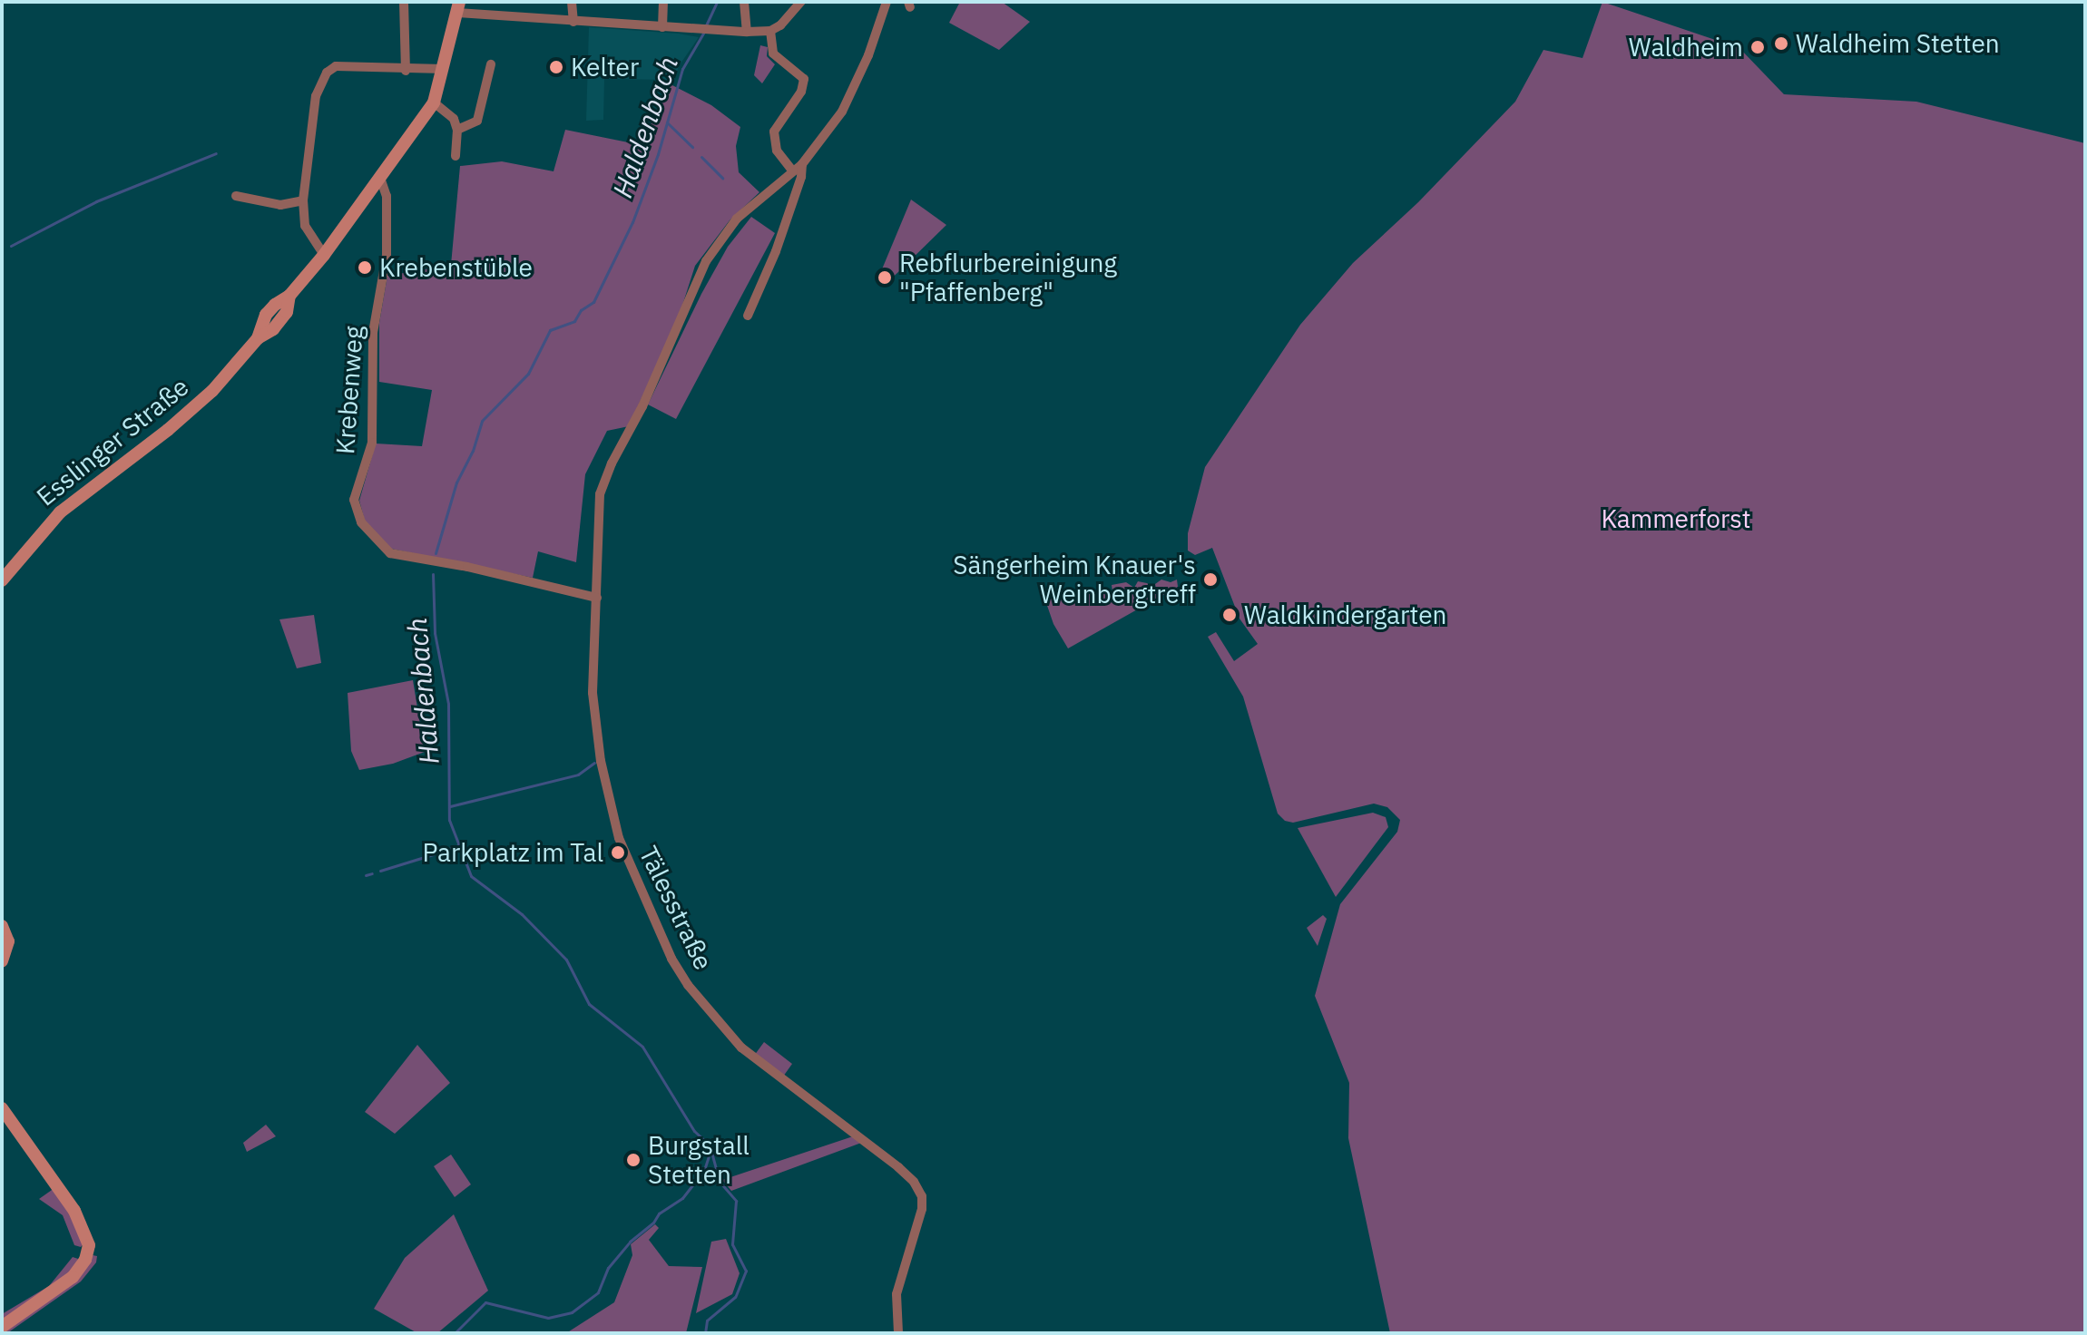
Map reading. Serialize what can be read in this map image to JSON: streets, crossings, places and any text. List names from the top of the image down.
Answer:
{
  "streets": {
    "main road": ["Esslinger Straße"],
    "street": ["Krebenweg", "Tälesstraße"]
  },
  "crossings": [
    ["Krebenweg", "Esslinger Straße"],
    ["Krebenweg", "Tälesstraße"]
  ],
  "water": ["Haldenbach"],
  "parks": ["Kammerforst"],
  "places": [
    "Waldheim Stetten",
    "Waldheim",
    "Kelter",
    "Krebenstüble",
    "Rebflurbereinigung \"Pfaffenberg\"",
    "Sängerheim Knauer's Weinbergtreff",
    "Waldkindergarten",
    "Parkplatz im Tal",
    "Burgstall Stetten"
  ]
}
